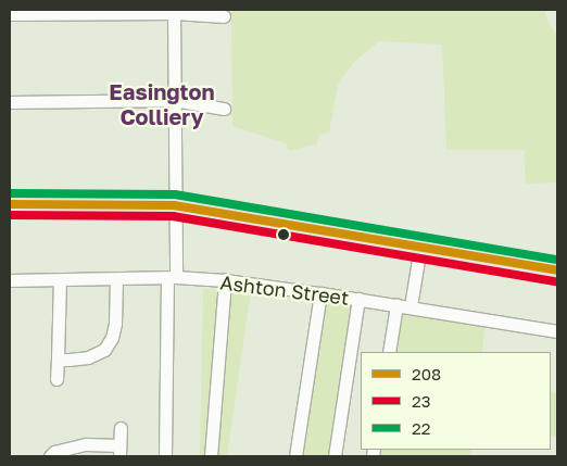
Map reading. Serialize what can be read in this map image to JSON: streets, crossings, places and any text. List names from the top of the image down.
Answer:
{
  "streets": {
    "street": ["Ashton Street"]
  },
  "districts": ["Easington Colliery"],
  "lines": ["transit line 22", "transit line 208", "transit line 23"],
  "legend": ["208", "23", "22"]
}
